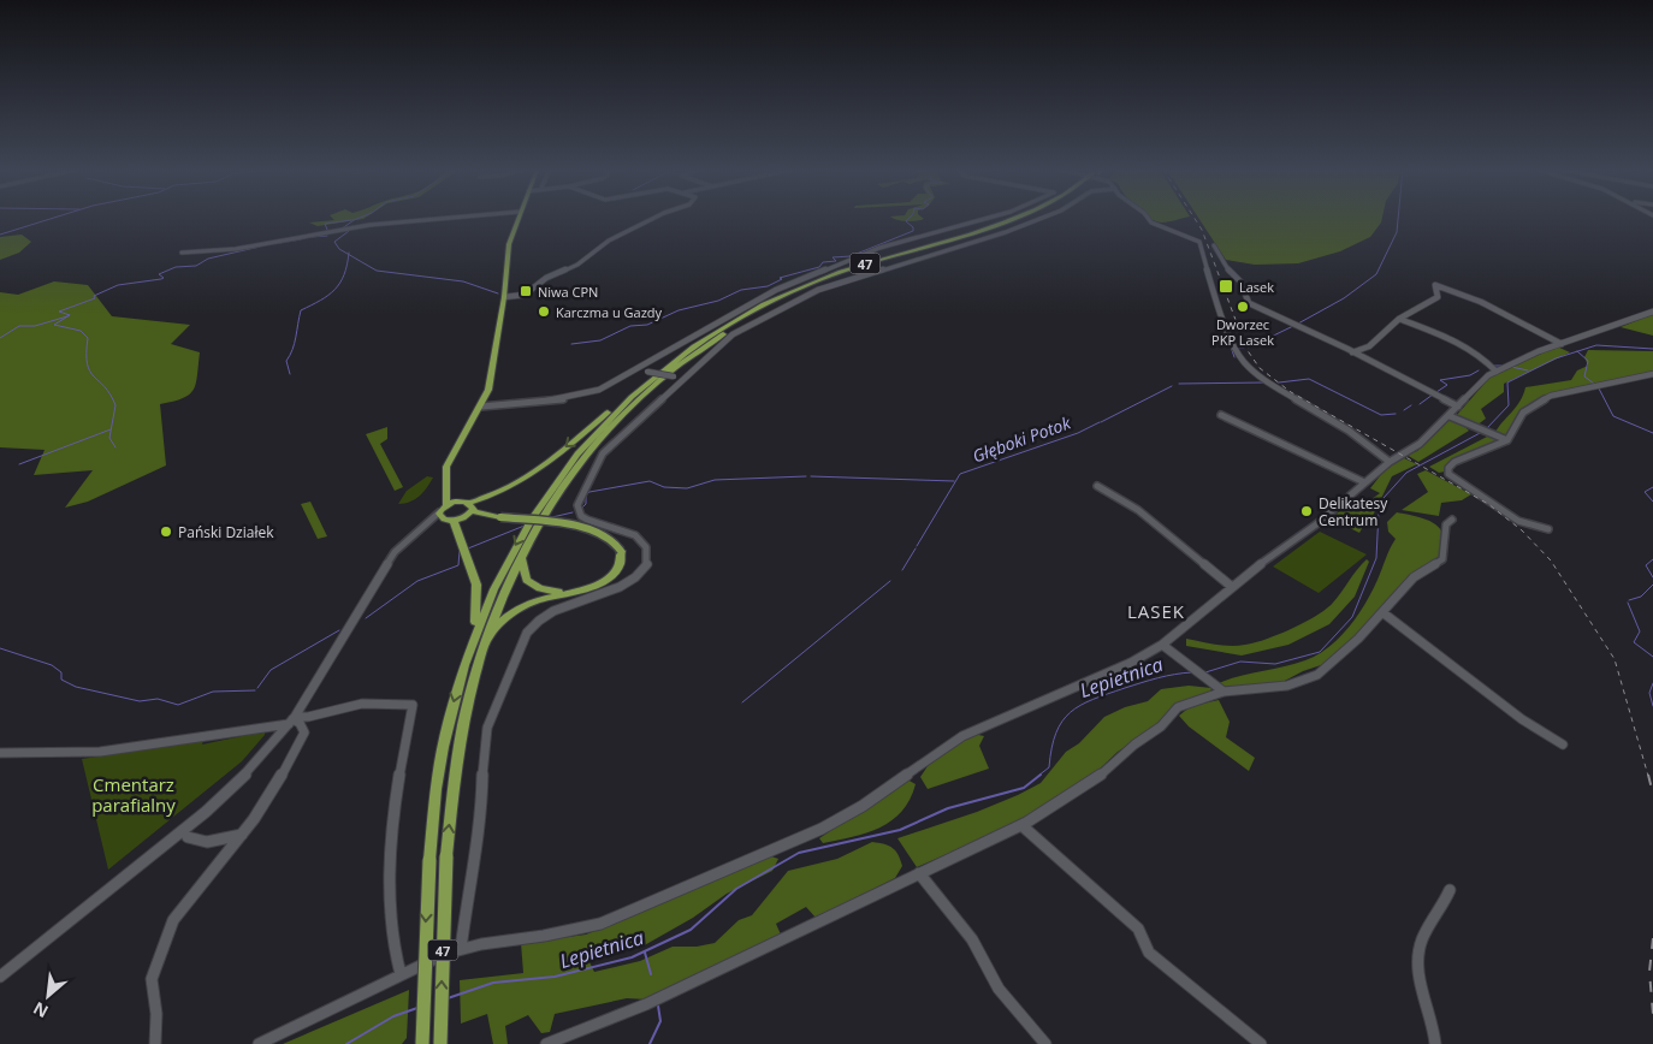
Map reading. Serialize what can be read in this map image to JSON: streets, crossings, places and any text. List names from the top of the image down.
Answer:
{
  "streets": {
    "main road": ["47"]
  },
  "districts": ["LASEK"],
  "water": ["Głęboki Potok", "Lepietnica"],
  "parks": ["Cmentarz parafialny"],
  "places": {
    "transit": ["Lasek", "Niwa CPN"],
    "other": [
      "Dworzec PKP Lasek",
      "Karczma u Gazdy",
      "Delikatesy Centrum",
      "Pański Działek"
    ]
  },
  "north": "bottom left"
}
